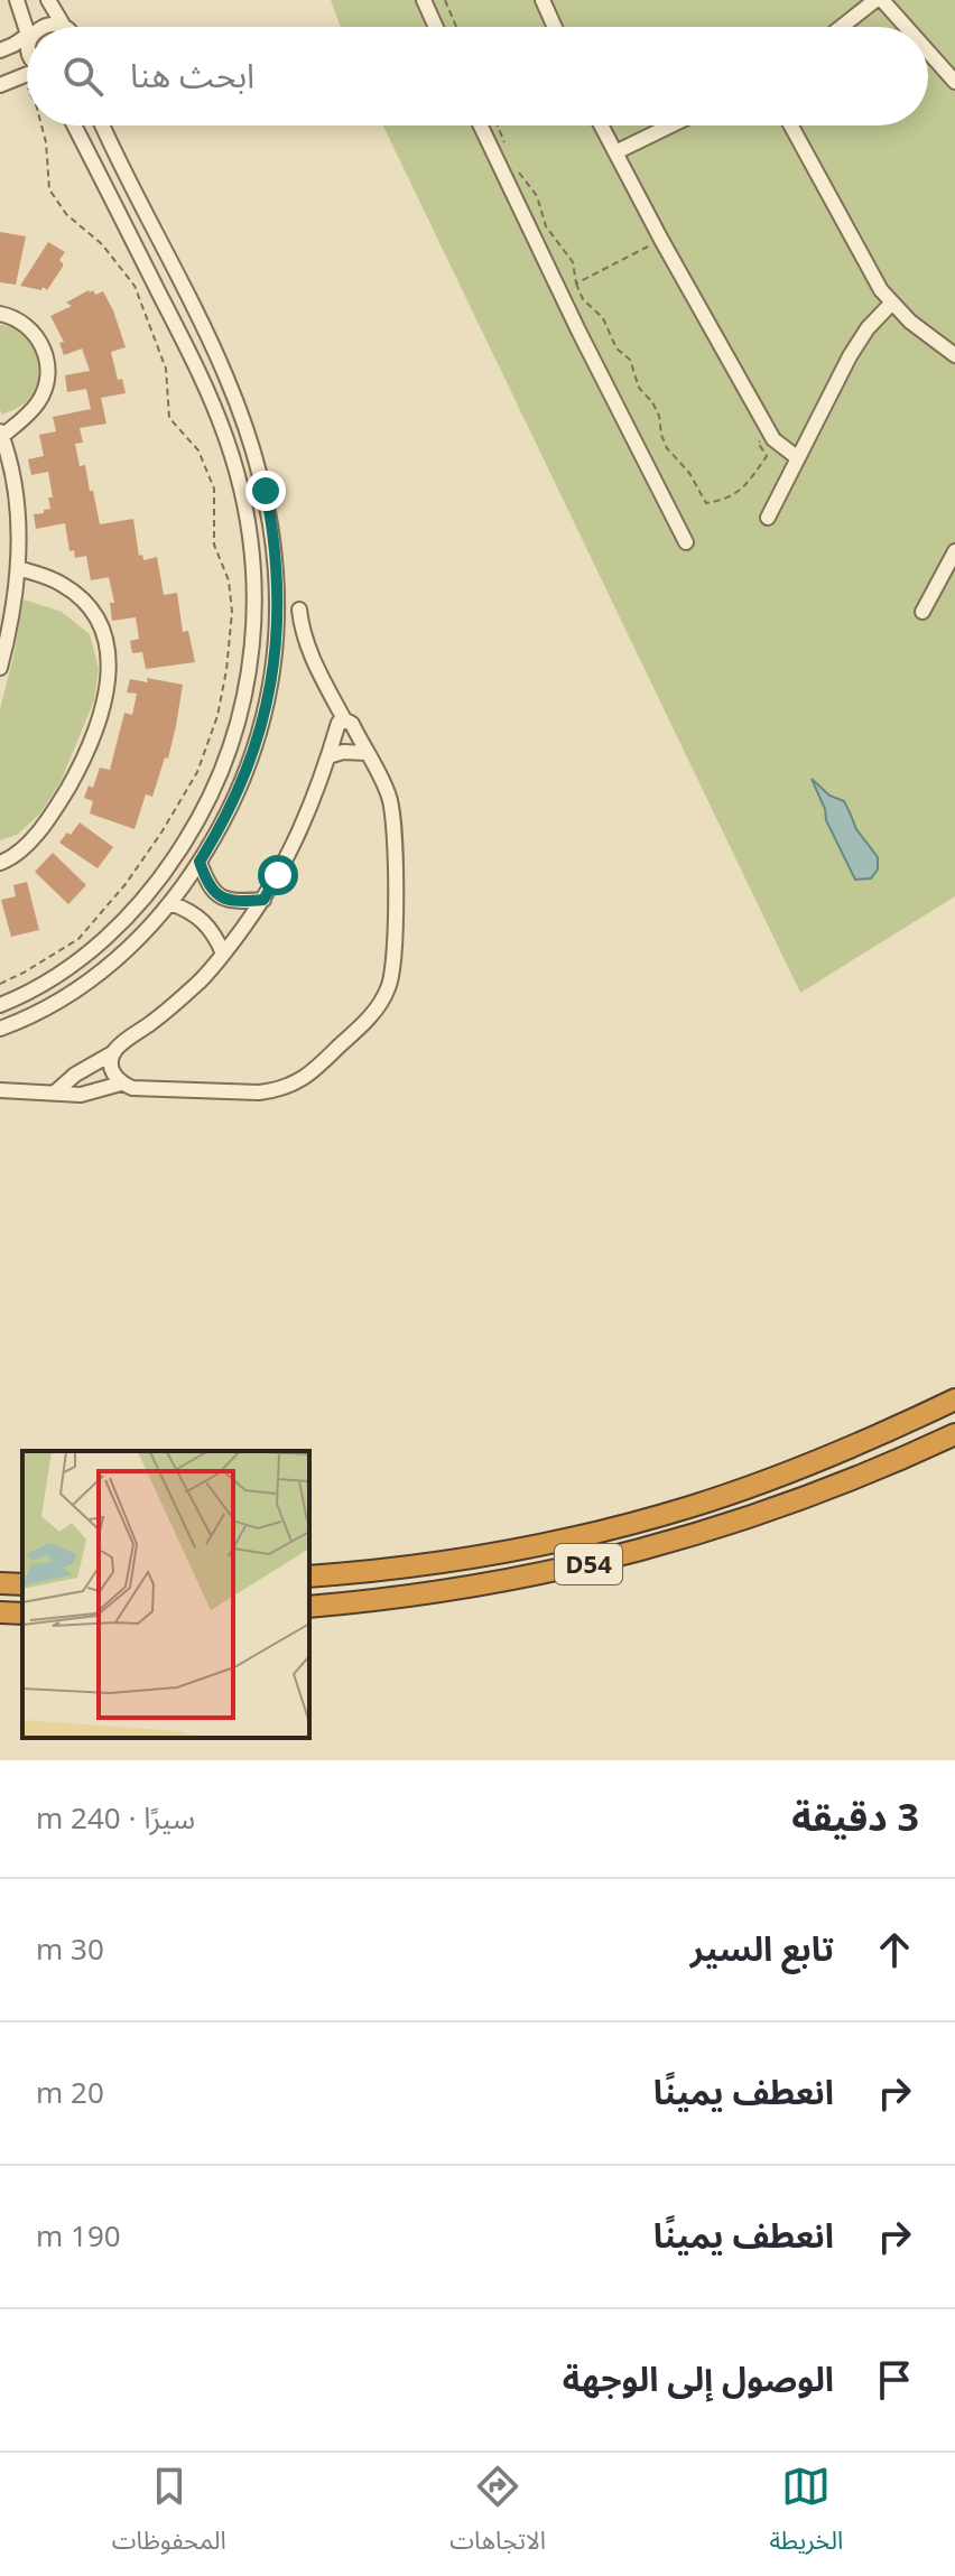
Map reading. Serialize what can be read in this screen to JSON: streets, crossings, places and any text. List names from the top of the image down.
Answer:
{
  "streets": {
    "highway": ["D54"]
  },
  "page": {
    "search": "ابحث هنا",
    "heading": ["3 دقيقة", "سيرًا · 240 m"],
    "list": [
      ["تابع السير", "30 m"],
      ["انعطف يمينًا", "20 m"],
      ["انعطف يمينًا", "190 m"],
      "الوصول إلى الوجهة"
    ],
    "nav": ["الخريطة", "الاتجاهات", "المحفوظات"]
  }
}
